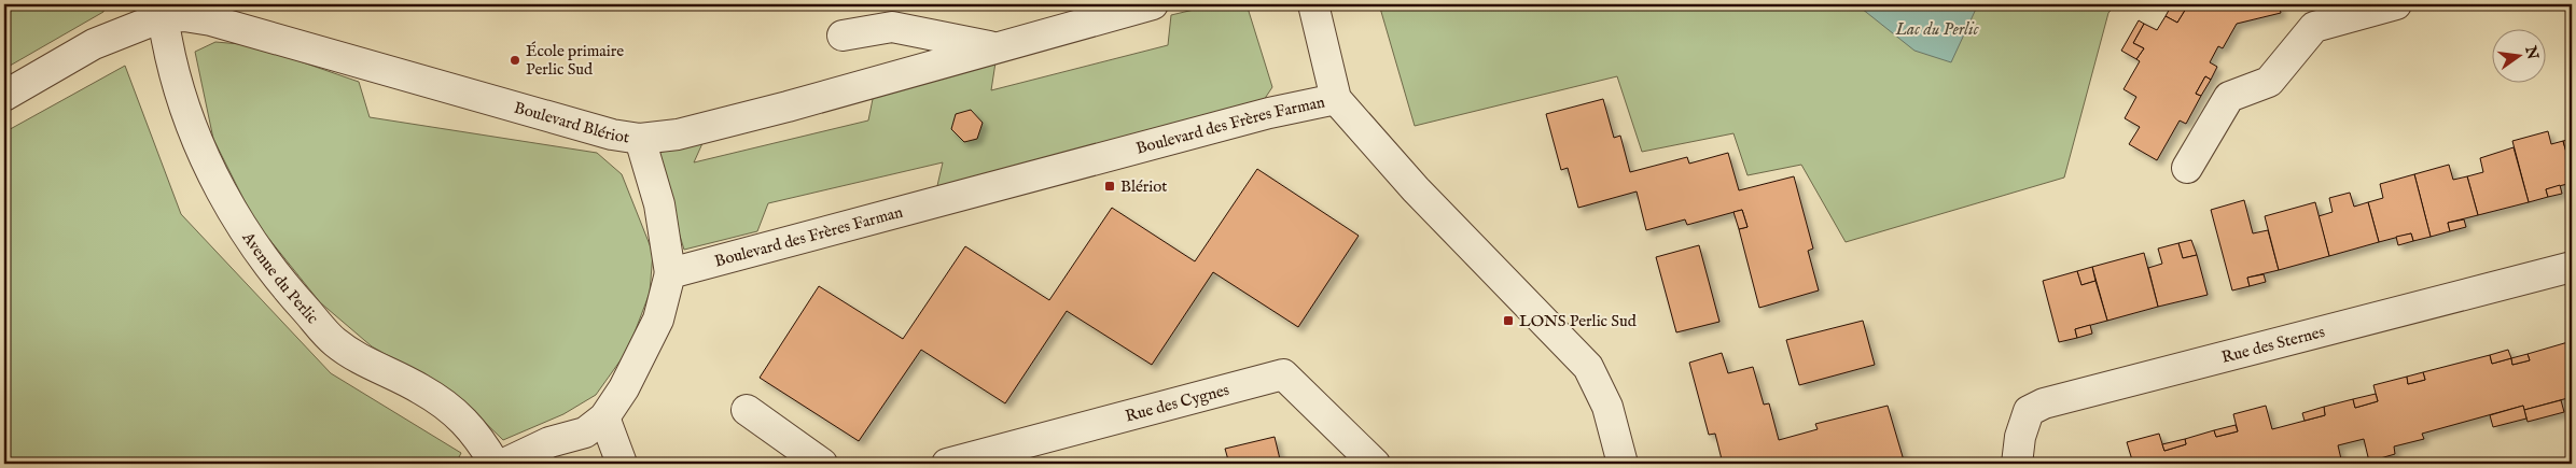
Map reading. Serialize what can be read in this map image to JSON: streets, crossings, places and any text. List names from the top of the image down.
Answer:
{
  "streets": {
    "street": [
      "Boulevard Blériot",
      "Boulevard des Frères Farman",
      "Avenue du Perlic",
      "Rue des Sternes",
      "Rue des Cygnes"
    ]
  },
  "crossings": [
    ["Boulevard Blériot", "Avenue du Perlic"]
  ],
  "water": ["Lac du Perlic"],
  "places": {
    "other": ["École primaire Perlic Sud"],
    "transit": ["Blériot", "LONS Perlic Sud"]
  },
  "north": "right"
}
